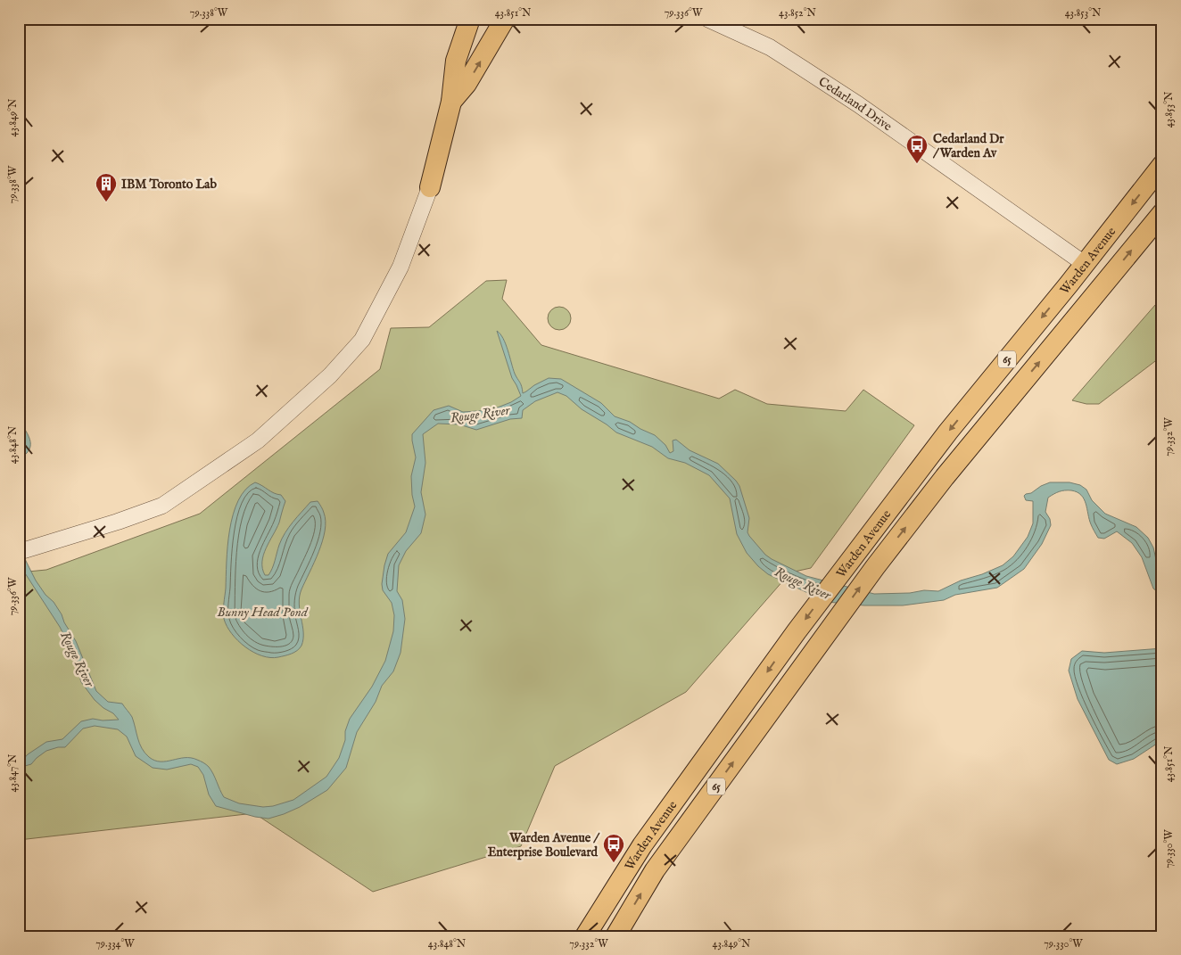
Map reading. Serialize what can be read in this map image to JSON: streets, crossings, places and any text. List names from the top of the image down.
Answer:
{
  "streets": {
    "main road": ["Warden Avenue", "65"],
    "street": ["Cedarland Drive"]
  },
  "crossings": [
    ["Cedarland Drive", "Warden Avenue"]
  ],
  "water": ["Rouge River", "Bunny Head Pond"],
  "places": {
    "bus stop": ["Cedarland Dr / Warden Av", "Warden Avenue / Enterprise Boulevard"],
    "building": ["IBM Toronto Lab"]
  },
  "coordinates": [
    "79.338°W",
    "43.851°N",
    "79.336°W",
    "43.852°N",
    "43.853°N",
    "43.849°N",
    "79.332°W",
    "43.848°N",
    "43.847°N",
    "79.330°W",
    "79.334°W"
  ]
}
